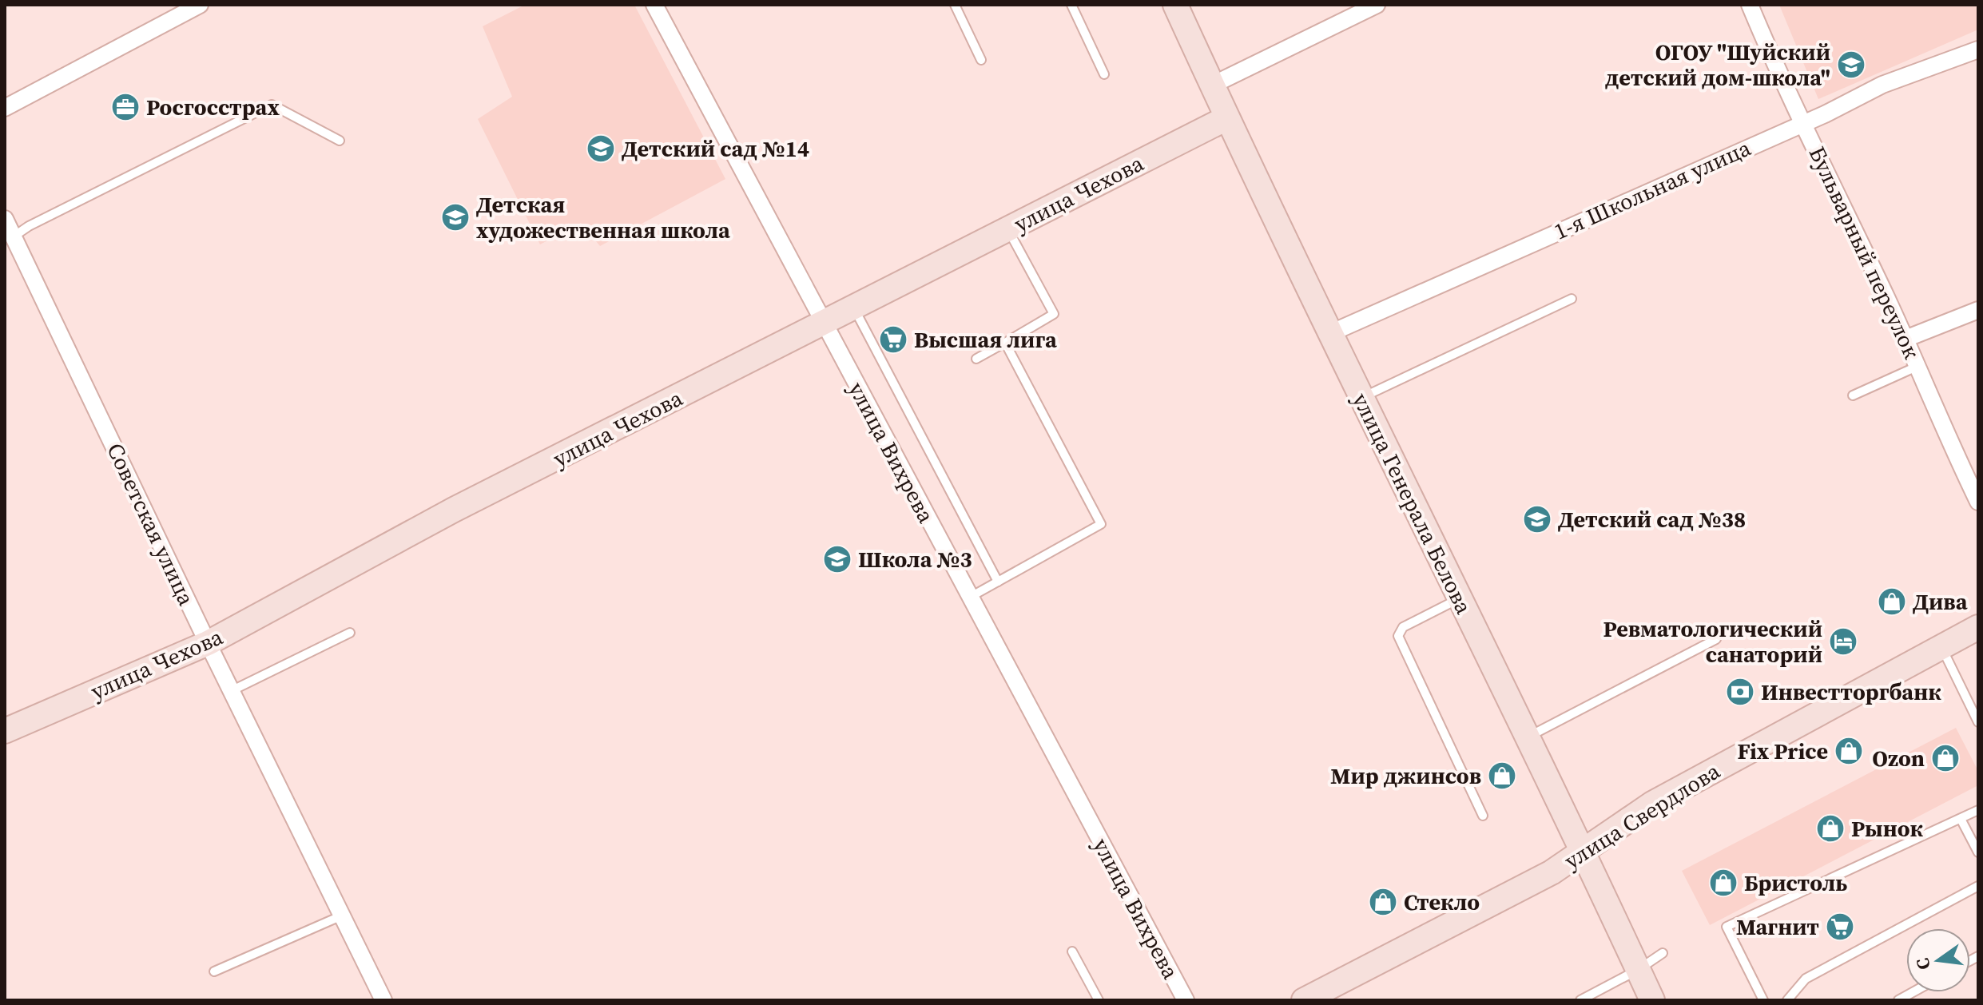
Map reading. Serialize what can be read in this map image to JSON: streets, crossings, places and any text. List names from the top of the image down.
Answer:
{
  "streets": {
    "street": [
      "1-я Школьная улица",
      "улица Чехова",
      "Бульварный переулок",
      "улица Вихрева",
      "улица Генерала Белова",
      "Советская улица",
      "улица Свердлова"
    ]
  },
  "crossings": [
    ["1-я Школьная улица", "Бульварный переулок"],
    ["1-я Школьная улица", "улица Генерала Белова"],
    ["улица Чехова", "улица Вихрева"],
    ["улица Чехова", "улица Генерала Белова"],
    ["улица Чехова", "Советская улица"],
    ["улица Генерала Белова", "улица Свердлова"]
  ],
  "places": {
    "school or university": [
      "ОГОУ \"Шуйский детский дом-школа\"",
      "Детский сад №14",
      "Детская художественная школа",
      "Детский сад №38",
      "Школа №3"
    ],
    "office": ["Росгосстрах"],
    "supermarket": ["Высшая лига", "Магнит"],
    "shop": [
      "Дива",
      "Fix Price",
      "Ozon",
      "Мир джинсов",
      "Рынок",
      "Бристоль",
      "Стекло"
    ],
    "hotel": ["Ревматологический санаторий"],
    "bank": ["Инвестторгбанк"]
  },
  "north": "left"
}
